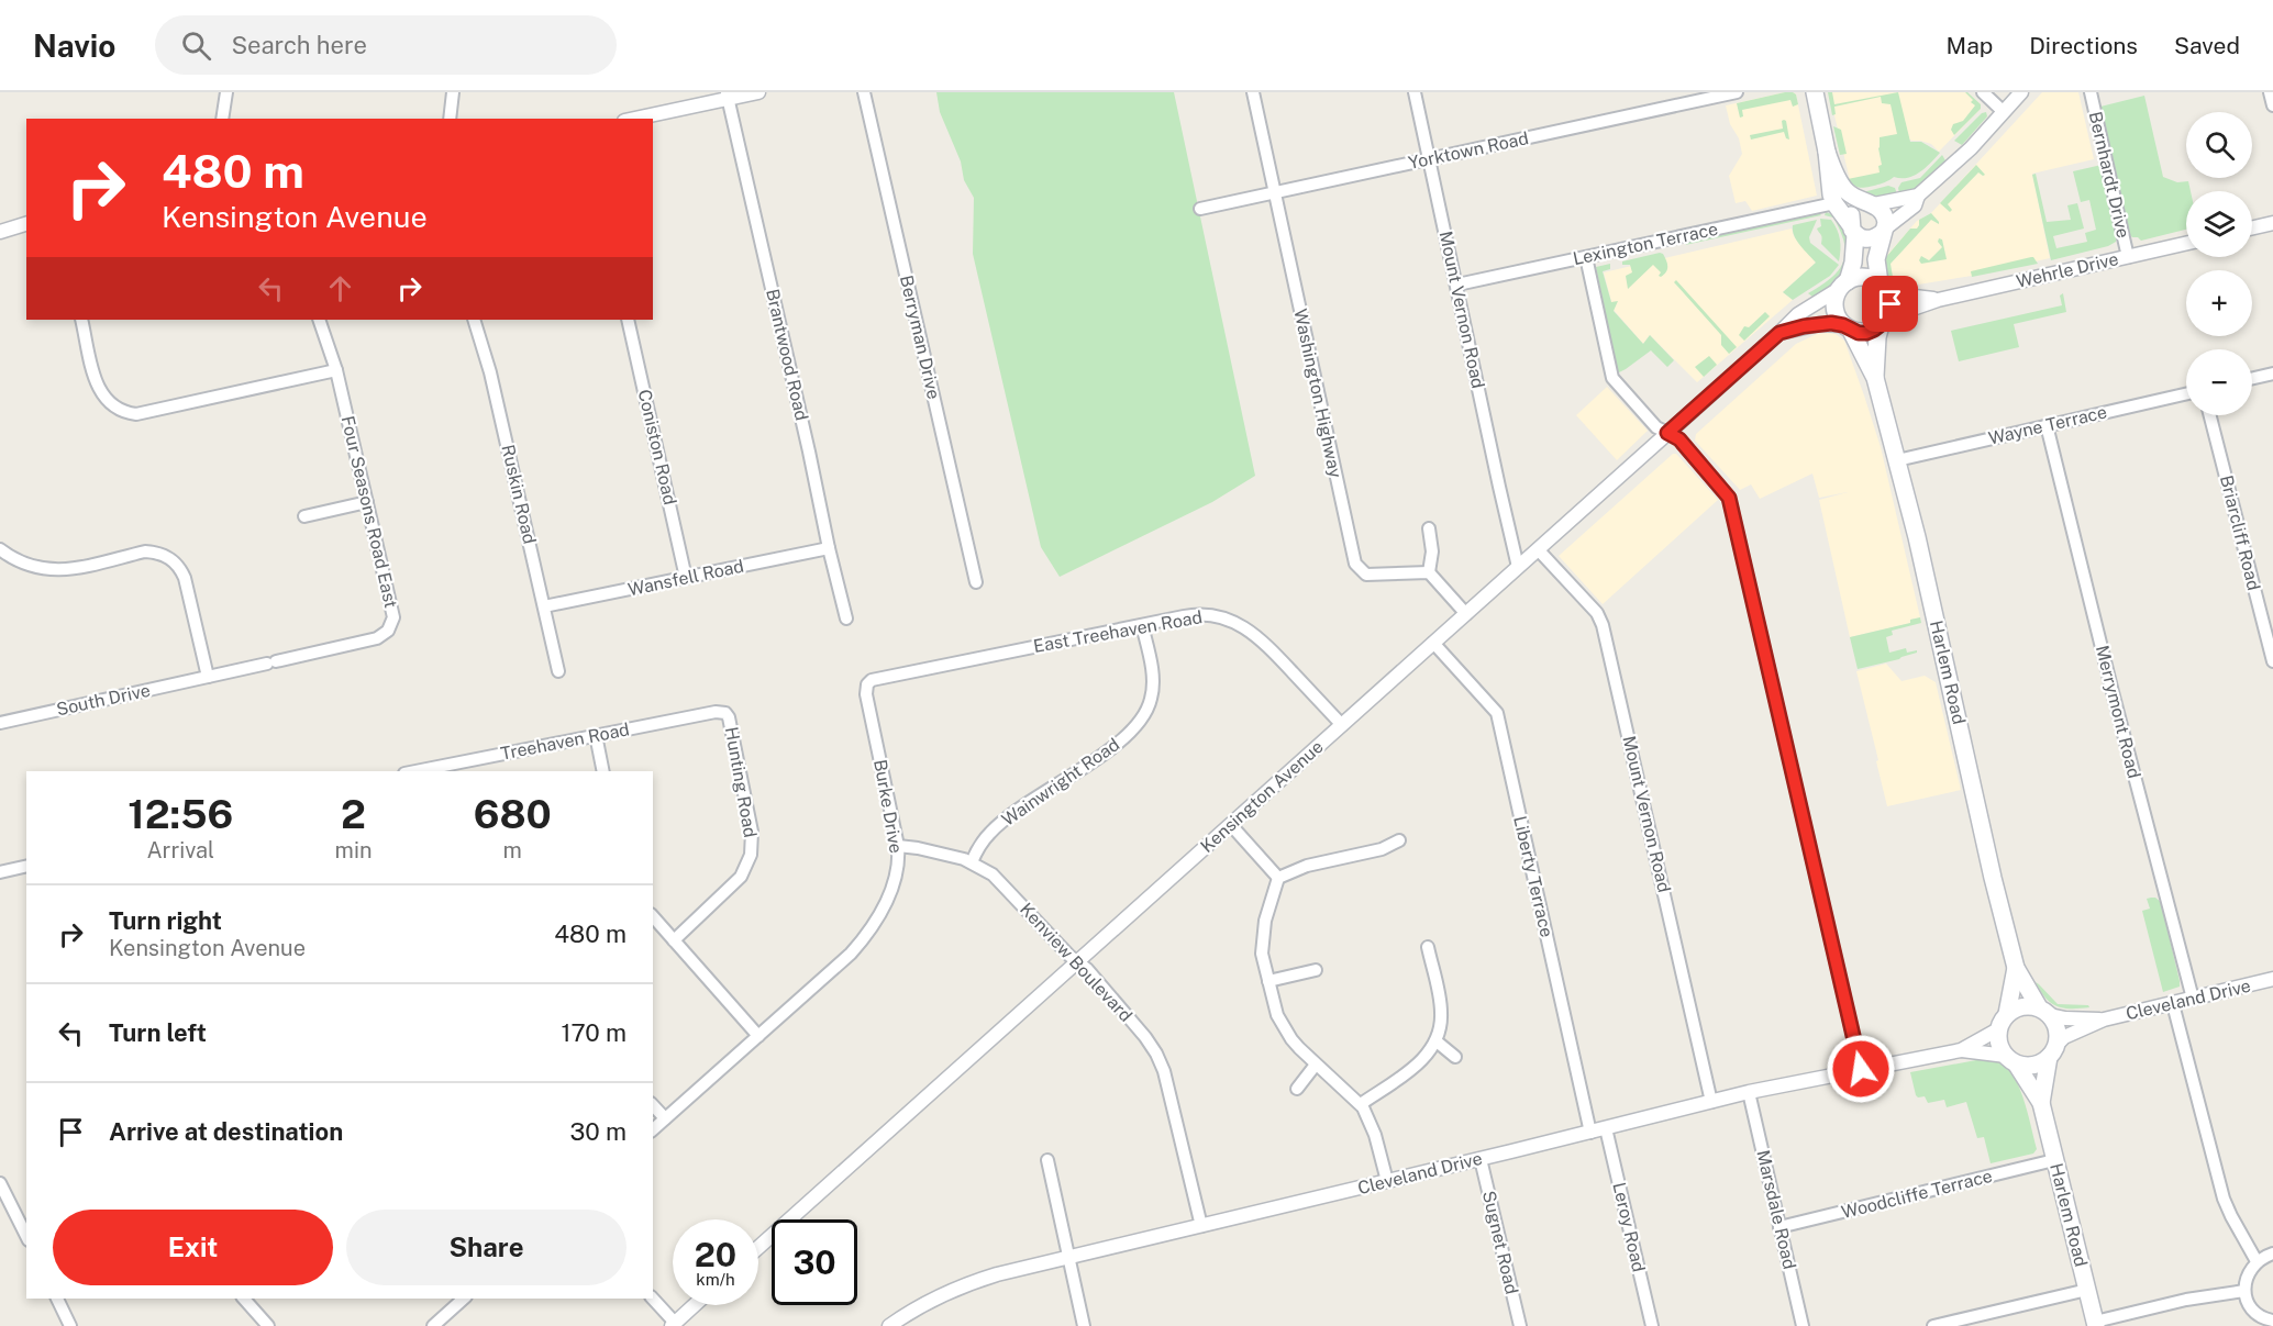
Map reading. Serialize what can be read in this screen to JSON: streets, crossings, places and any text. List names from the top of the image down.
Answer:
{
  "streets": {
    "main road": ["Harlem Road"],
    "street": [
      "Yorktown Road",
      "Bernhardt Drive",
      "Lexington Terrace",
      "Wehrle Drive",
      "Mount Vernon Road",
      "Berryman Drive",
      "Brantwood Road",
      "Washington Highway",
      "Wayne Terrace",
      "Coniston Road",
      "Ruskin Road",
      "Four Seasons Road East",
      "Briarcliff Road",
      "Wansfell Road",
      "East Treehaven Road",
      "South Drive",
      "Merrymont Road",
      "Treehaven Road",
      "Hunting Road",
      "Wainwright Road",
      "Kensington Avenue",
      "Burke Drive",
      "Liberty Terrace",
      "Kenview Boulevard",
      "Cleveland Drive",
      "Woodcliffe Terrace",
      "Marsdale Road",
      "Leroy Road",
      "Sugnet Road"
    ]
  },
  "crossings": [
    ["Yorktown Road", "Mount Vernon Road"],
    ["Yorktown Road", "Washington Highway"],
    ["Bernhardt Drive", "Wehrle Drive"],
    ["Lexington Terrace", "Mount Vernon Road"],
    ["Wehrle Drive", "Harlem Road"],
    ["Wehrle Drive", "Kensington Avenue"],
    ["Mount Vernon Road", "Kensington Avenue"],
    ["Mount Vernon Road", "Cleveland Drive"],
    ["Brantwood Road", "Wansfell Road"],
    ["Wayne Terrace", "Harlem Road"],
    ["Wayne Terrace", "Merrymont Road"],
    ["Coniston Road", "Wansfell Road"],
    ["Ruskin Road", "Wansfell Road"],
    ["Four Seasons Road East", "South Drive"],
    ["East Treehaven Road", "Wainwright Road"],
    ["East Treehaven Road", "Kensington Avenue"],
    ["East Treehaven Road", "Burke Drive"],
    ["Harlem Road", "Kensington Avenue"],
    ["Harlem Road", "Cleveland Drive"],
    ["Harlem Road", "Woodcliffe Terrace"],
    ["Merrymont Road", "Cleveland Drive"],
    ["Treehaven Road", "Hunting Road"],
    ["Wainwright Road", "Kenview Boulevard"],
    ["Kensington Avenue", "Liberty Terrace"],
    ["Kensington Avenue", "Kenview Boulevard"],
    ["Burke Drive", "Kenview Boulevard"],
    ["Liberty Terrace", "Cleveland Drive"],
    ["Kenview Boulevard", "Cleveland Drive"],
    ["Cleveland Drive", "Marsdale Road"],
    ["Cleveland Drive", "Leroy Road"],
    ["Cleveland Drive", "Sugnet Road"],
    ["Woodcliffe Terrace", "Marsdale Road"]
  ],
  "page": {
    "header": "Navio",
    "search": "Search here",
    "nav": ["Map", "Directions", "Saved"],
    "map_buttons": ["+", "−"],
    "turn": ["480 m", "Kensington Avenue"],
    "eta": [
      "12:56",
      "Arrival",
      "2",
      "min",
      "680",
      "m"
    ],
    "list": [
      {
        "name": "Turn right",
        "note": "Kensington Avenue",
        "value": "480 m"
      },
      {
        "name": "Turn left",
        "value": "170 m"
      },
      {
        "name": "Arrive at destination",
        "value": "30 m"
      }
    ],
    "buttons": ["Exit", "Share"],
    "speed": "20 km/h",
    "limit": "30"
  }
}
